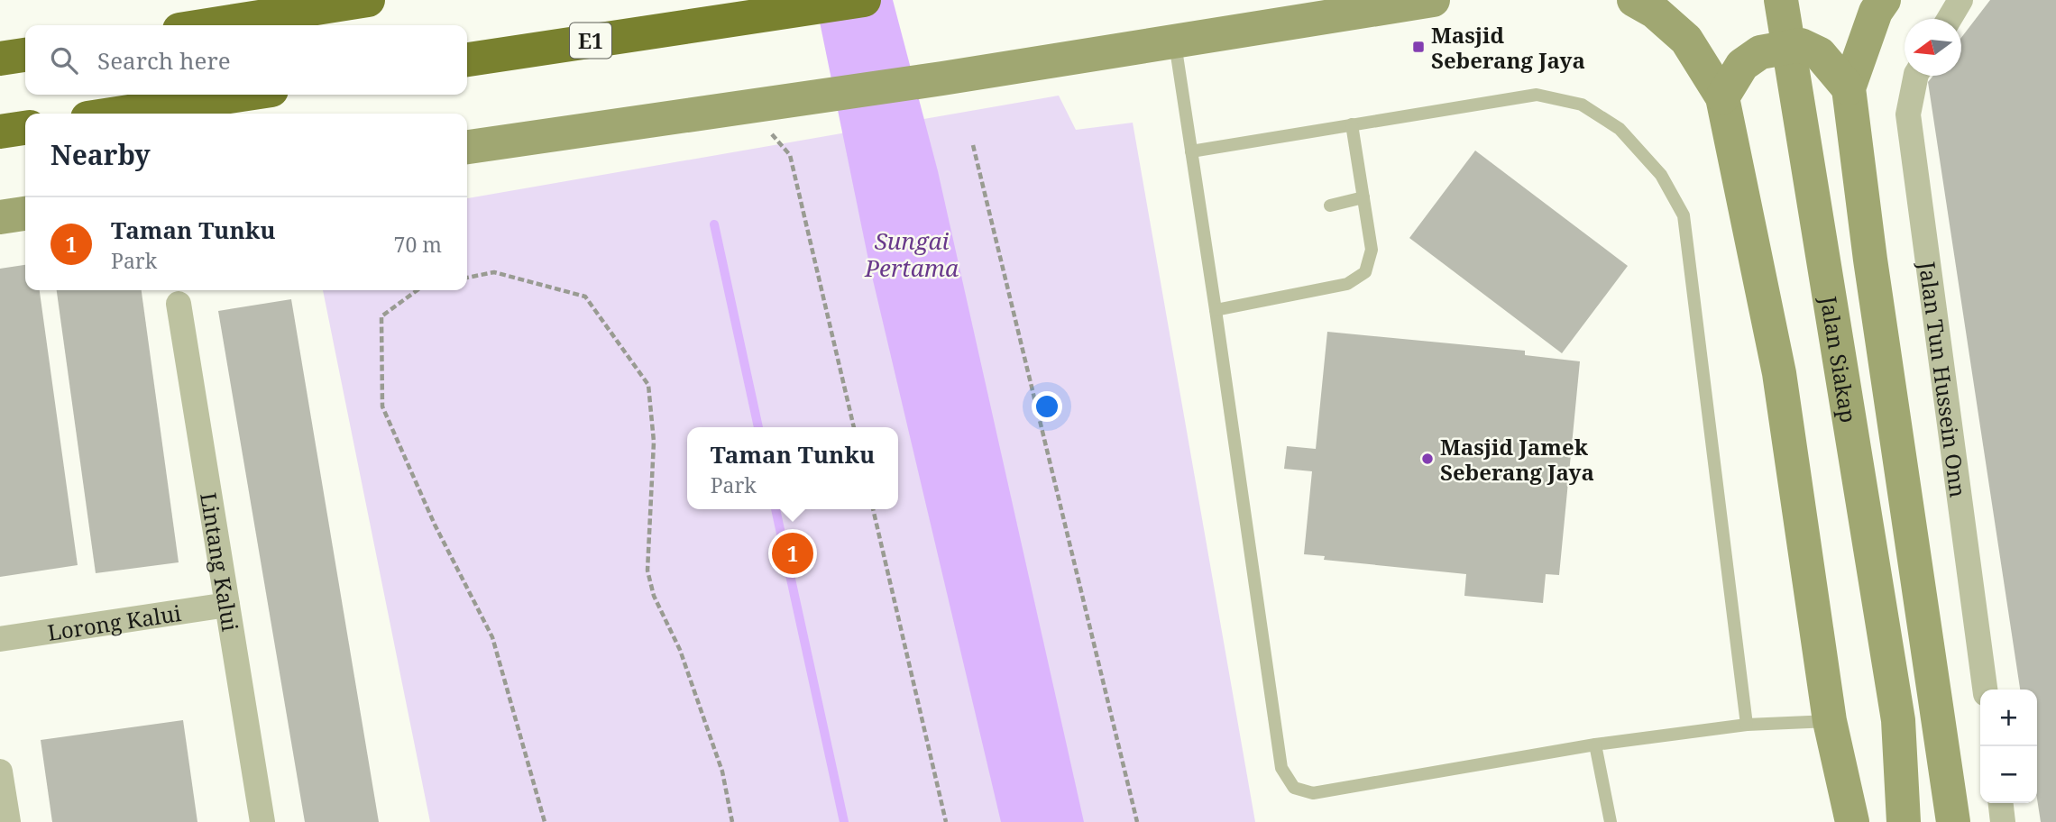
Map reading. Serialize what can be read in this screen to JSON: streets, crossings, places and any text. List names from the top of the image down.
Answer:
{
  "streets": {
    "highway": ["E1"],
    "main road": ["Jalan Siakap"],
    "street": ["Jalan Tun Hussein Onn", "Lintang Kalui", "Lorong Kalui"]
  },
  "crossings": [
    ["Lintang Kalui", "Lorong Kalui"]
  ],
  "water": ["Sungai Pertama"],
  "places": {
    "transit": ["Masjid Seberang Jaya"],
    "other": ["Masjid Jamek Seberang Jaya"]
  },
  "north": "left",
  "page": {
    "search": "Search here",
    "heading": "Nearby",
    "list": [
      {
        "mark": "1",
        "name": "Taman Tunku",
        "note": "Park",
        "value": "70 m"
      }
    ],
    "popup": ["Taman Tunku", "Park"],
    "pins": "1",
    "map_buttons": ["+", "−"]
  }
}
